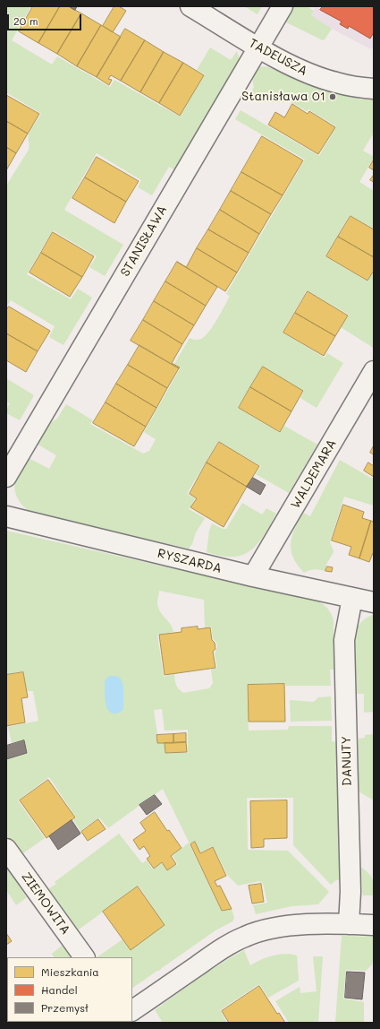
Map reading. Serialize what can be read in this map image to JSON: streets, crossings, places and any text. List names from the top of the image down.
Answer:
{
  "streets": {
    "street": [
      "TADEUSZA",
      "STANISŁAWA",
      "WALDEMARA",
      "RYSZARDA",
      "DANUTY",
      "ZIEMOWITA"
    ]
  },
  "crossings": [
    ["TADEUSZA", "STANISŁAWA"],
    ["WALDEMARA", "RYSZARDA"],
    ["RYSZARDA", "DANUTY"]
  ],
  "places": ["Stanisława 01"],
  "legend": ["Mieszkania", "Handel", "Przemysł"],
  "scale_bar": "20 m"
}
